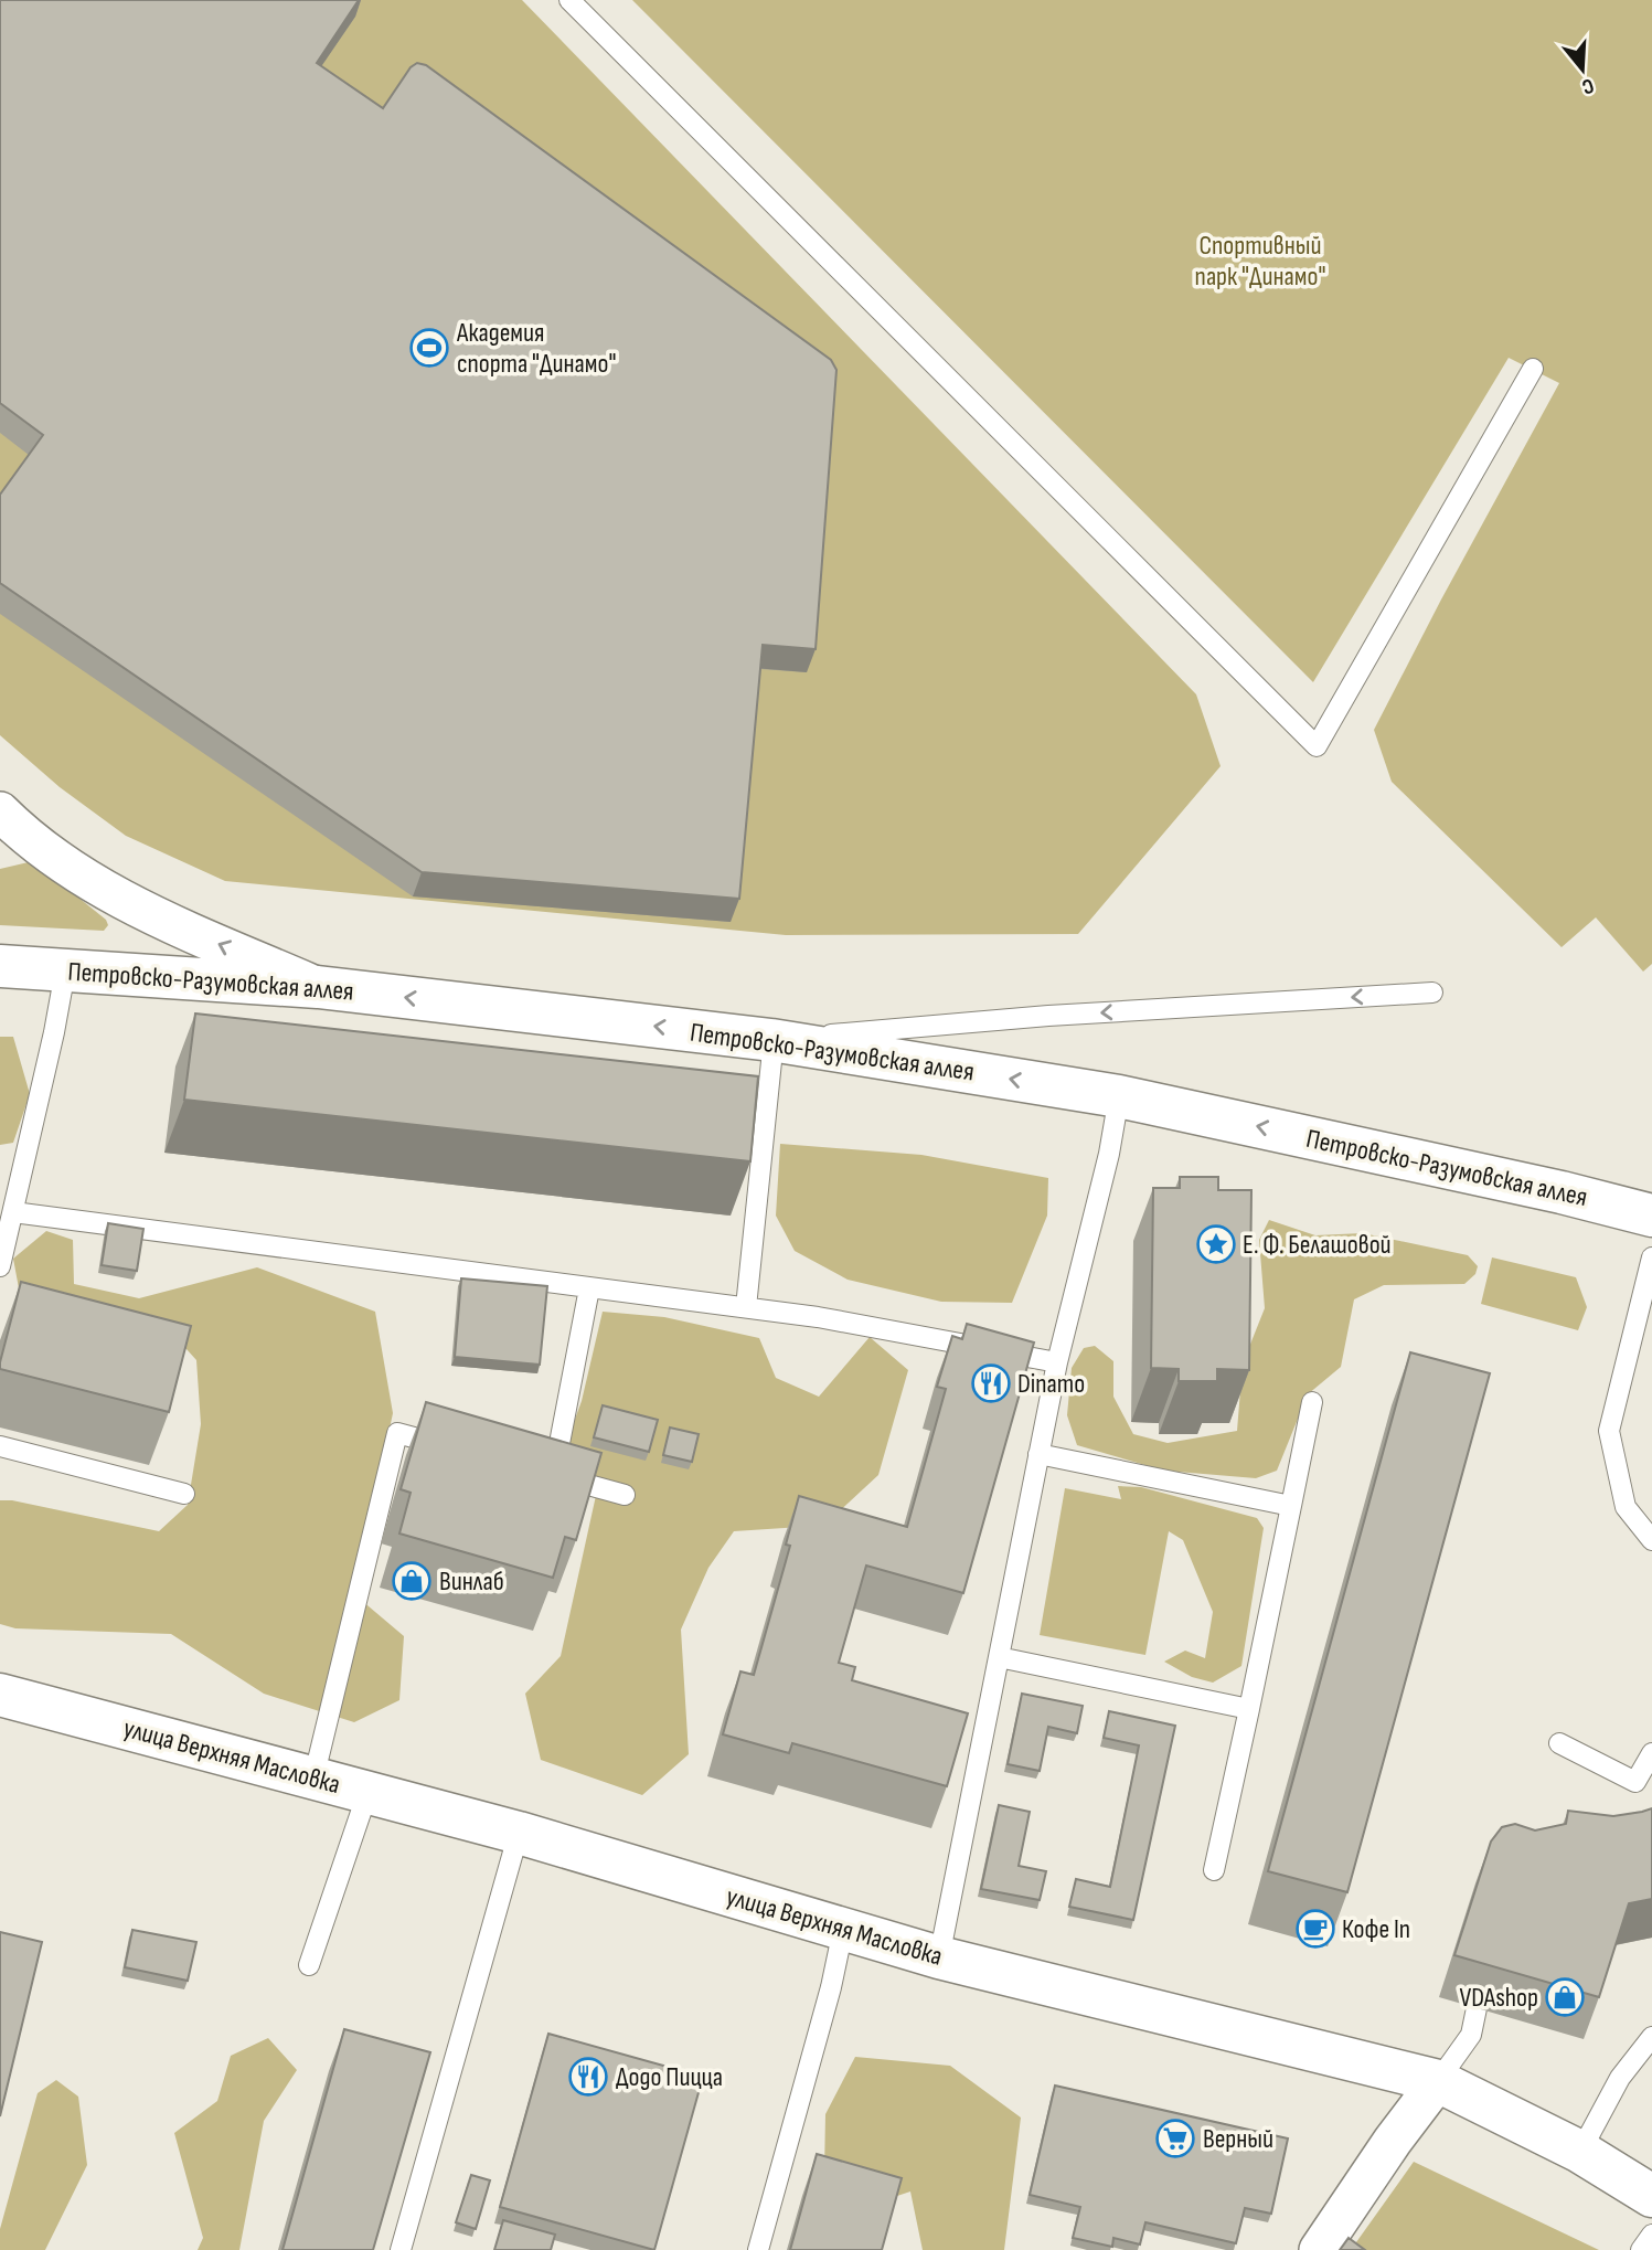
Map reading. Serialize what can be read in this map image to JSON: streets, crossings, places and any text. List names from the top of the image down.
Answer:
{
  "streets": {
    "street": ["Петровско-Разумовская аллея", "улица Верхняя Масловка"]
  },
  "one_way": ["Петровско-Разумовская аллея"],
  "parks": ["Спортивный парк \"Динамо\""],
  "places": {
    "sports": ["Академия спорта \"Динамо\""],
    "place": ["Е. Ф. Белашовой"],
    "restaurant": ["Dinamo", "Додо Пицца"],
    "shop": ["Винлаб", "VDAshop"],
    "cafe": ["Кофе In"],
    "supermarket": ["Верный"]
  },
  "north": "bottom"
}
